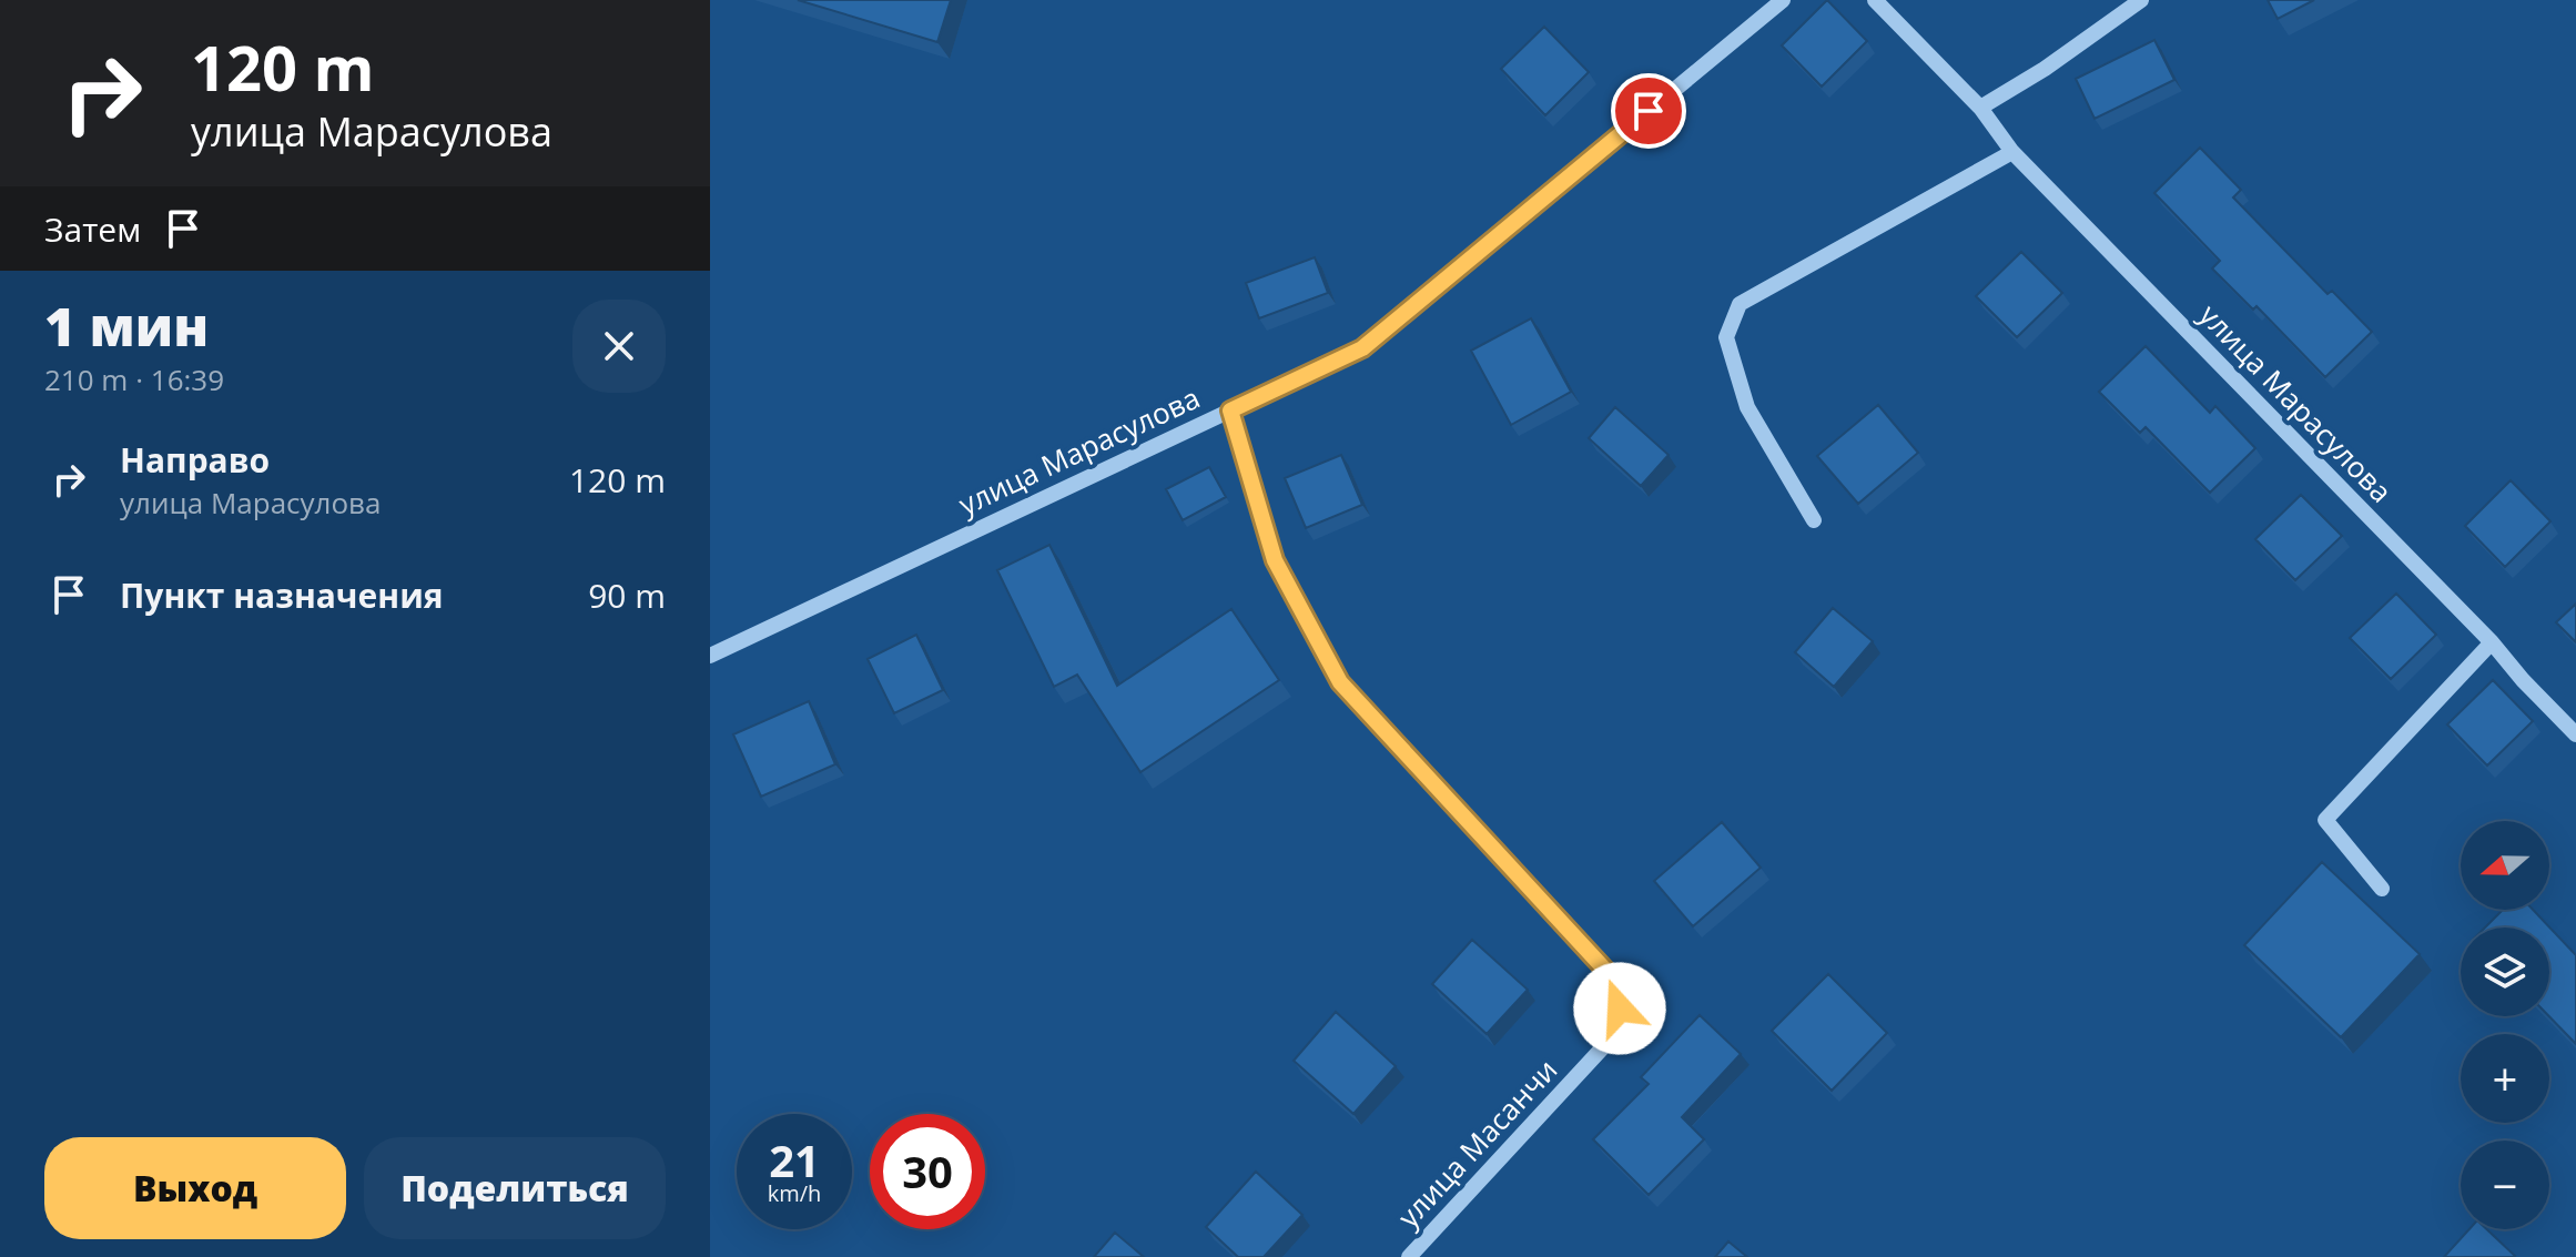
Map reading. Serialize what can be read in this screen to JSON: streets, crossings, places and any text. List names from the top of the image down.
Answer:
{
  "streets": {
    "street": ["улица Марасулова", "улица Масанчи"]
  },
  "crossings": [
    ["улица Марасулова", "улица Масанчи"]
  ],
  "north": "left",
  "page": {
    "turn": ["120 m", "улица Марасулова"],
    "then": "Затем",
    "heading": ["1 мин", "210 m · 16:39"],
    "list": [
      {
        "name": "Направо",
        "note": "улица Марасулова",
        "value": "120 m"
      },
      {
        "name": "Пункт назначения",
        "value": "90 m"
      }
    ],
    "map_buttons": ["+", "−"],
    "speed": "21 km/h",
    "limit": "30",
    "buttons": ["Выход", "Поделиться"]
  }
}
